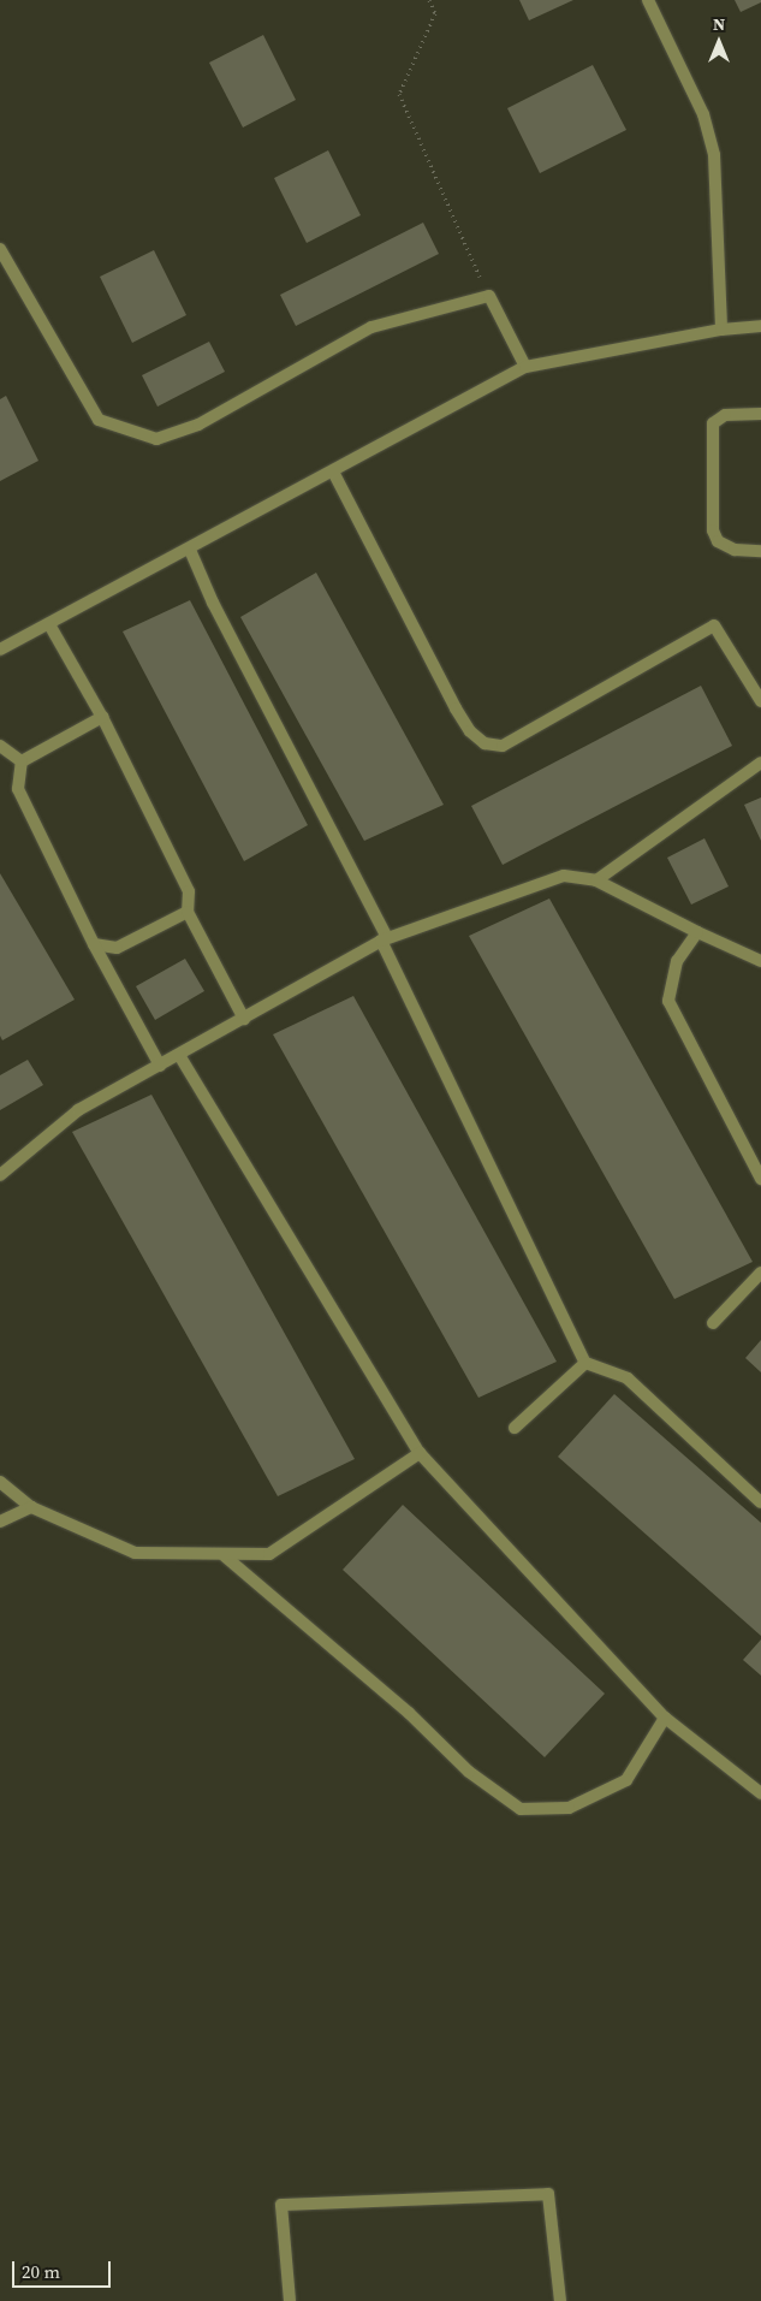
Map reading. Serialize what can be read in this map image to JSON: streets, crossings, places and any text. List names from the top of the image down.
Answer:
{
  "scale_bar": "20 m",
  "north": "top"
}
